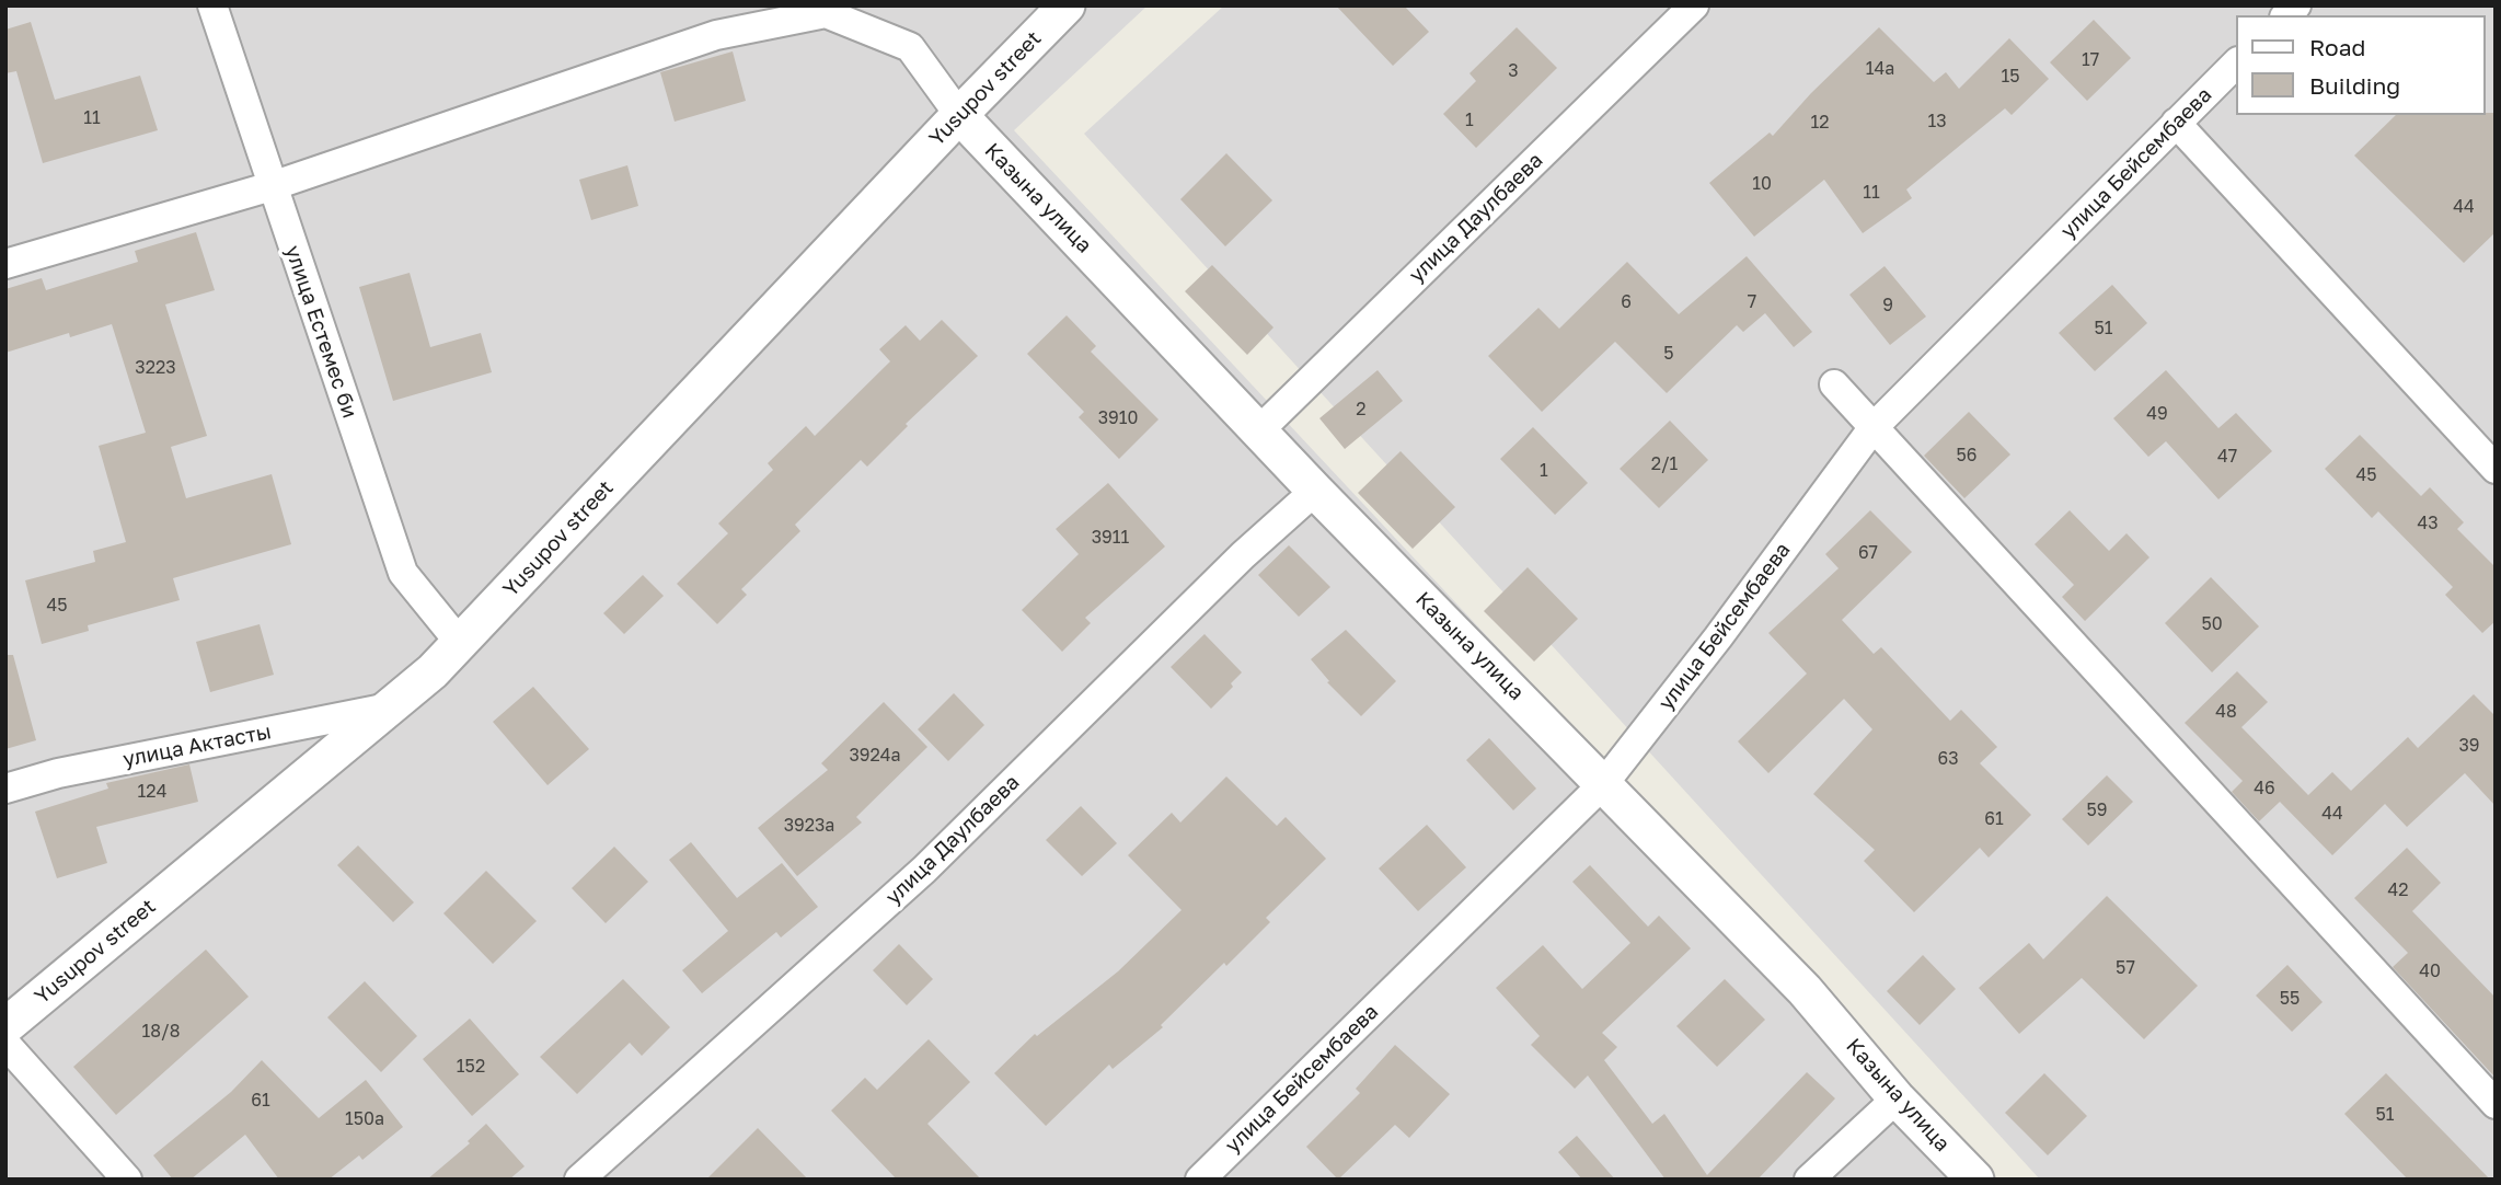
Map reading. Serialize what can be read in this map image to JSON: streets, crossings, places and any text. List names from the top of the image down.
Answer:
{
  "streets": {
    "street": [
      "Yusupov street",
      "улица Бейсембаева",
      "Казына улица",
      "улица Даулбаева",
      "улица Естемес би",
      "улица Актасты"
    ]
  },
  "crossings": [
    ["Yusupov street", "Казына улица"],
    ["Yusupov street", "улица Естемес би"],
    ["Yusupov street", "улица Актасты"],
    ["улица Бейсембаева", "Казына улица"],
    ["Казына улица", "улица Даулбаева"]
  ],
  "house_numbers": [
    "17",
    "14а",
    "3",
    "15",
    "11",
    "1",
    "13",
    "12",
    "10",
    "11",
    "44",
    "6",
    "7",
    "9",
    "51",
    "5",
    "3223",
    "2",
    "49",
    "3910",
    "56",
    "47",
    "2/1",
    "1",
    "45",
    "43",
    "3911",
    "67",
    "45",
    "50",
    "48",
    "39",
    "3924а",
    "63",
    "46",
    "124",
    "59",
    "44",
    "61",
    "3923а",
    "42",
    "57",
    "40",
    "55",
    "18/8",
    "152",
    "61",
    "51",
    "150а"
  ],
  "legend": ["Road", "Building"]
}
